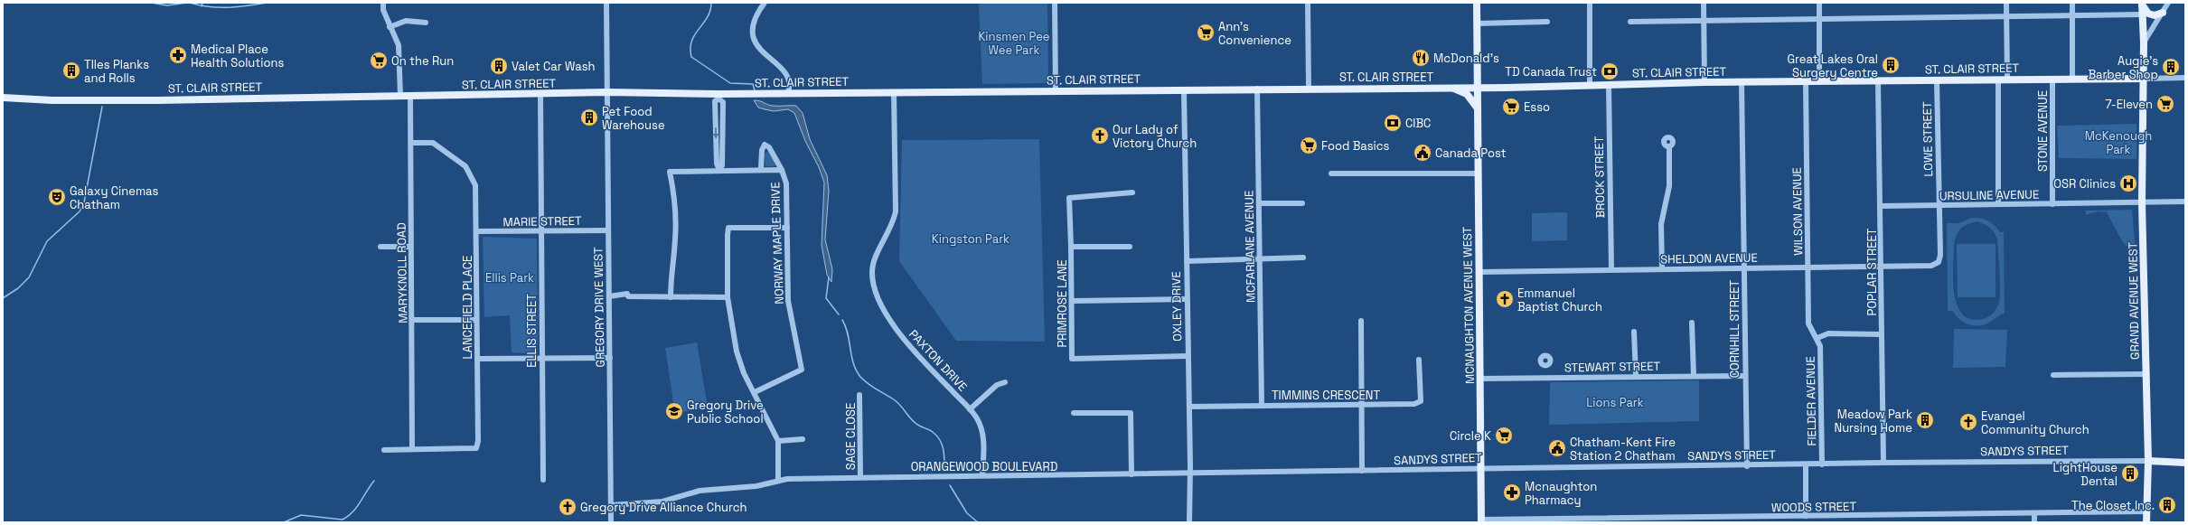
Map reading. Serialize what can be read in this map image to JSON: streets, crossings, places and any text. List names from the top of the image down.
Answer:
{
  "streets": {
    "main road": [
      "ST. CLAIR STREET",
      "GRAND AVENUE WEST",
      "MCNAUGHTON AVENUE WEST",
      "SANDYS STREET"
    ],
    "street": [
      "STONE AVENUE",
      "LOWE STREET",
      "BROCK STREET",
      "URSULINE AVENUE",
      "WILSON AVENUE",
      "MARIE STREET",
      "NORWAY MAPLE DRIVE",
      "MCFARLANE AVENUE",
      "SHELDON AVENUE",
      "POPLAR STREET",
      "MARYKNOLL ROAD",
      "PRIMROSE LANE",
      "OXLEY DRIVE",
      "LANCEFIELD PLACE",
      "GREGORY DRIVE WEST",
      "CORNHILL STREET",
      "ELLIS STREET",
      "PAXTON DRIVE",
      "STEWART STREET",
      "TIMMINS CRESCENT",
      "FIELDER AVENUE",
      "SAGE CLOSE",
      "ORANGEWOOD BOULEVARD",
      "WOODS STREET"
    ]
  },
  "crossings": [
    ["ST. CLAIR STREET", "STONE AVENUE"],
    ["ST. CLAIR STREET", "LOWE STREET"],
    ["ST. CLAIR STREET", "BROCK STREET"],
    ["ST. CLAIR STREET", "WILSON AVENUE"],
    ["ST. CLAIR STREET", "MCFARLANE AVENUE"],
    ["ST. CLAIR STREET", "POPLAR STREET"],
    ["ST. CLAIR STREET", "MARYKNOLL ROAD"],
    ["ST. CLAIR STREET", "GRAND AVENUE WEST"],
    ["ST. CLAIR STREET", "MCNAUGHTON AVENUE WEST"],
    ["ST. CLAIR STREET", "OXLEY DRIVE"],
    ["ST. CLAIR STREET", "GREGORY DRIVE WEST"],
    ["ST. CLAIR STREET", "CORNHILL STREET"],
    ["ST. CLAIR STREET", "ELLIS STREET"],
    ["ST. CLAIR STREET", "PAXTON DRIVE"],
    ["STONE AVENUE", "URSULINE AVENUE"],
    ["LOWE STREET", "URSULINE AVENUE"],
    ["LOWE STREET", "SHELDON AVENUE"],
    ["BROCK STREET", "SHELDON AVENUE"],
    ["URSULINE AVENUE", "POPLAR STREET"],
    ["URSULINE AVENUE", "GRAND AVENUE WEST"],
    ["WILSON AVENUE", "SHELDON AVENUE"],
    ["WILSON AVENUE", "FIELDER AVENUE"],
    ["MARIE STREET", "LANCEFIELD PLACE"],
    ["MARIE STREET", "GREGORY DRIVE WEST"],
    ["MARIE STREET", "ELLIS STREET"],
    ["MCFARLANE AVENUE", "TIMMINS CRESCENT"],
    ["SHELDON AVENUE", "POPLAR STREET"],
    ["SHELDON AVENUE", "MCNAUGHTON AVENUE WEST"],
    ["SHELDON AVENUE", "CORNHILL STREET"],
    ["POPLAR STREET", "SANDYS STREET"],
    ["MARYKNOLL ROAD", "LANCEFIELD PLACE"],
    ["GRAND AVENUE WEST", "SANDYS STREET"],
    ["GRAND AVENUE WEST", "WOODS STREET"],
    ["PRIMROSE LANE", "OXLEY DRIVE"],
    ["MCNAUGHTON AVENUE WEST", "STEWART STREET"],
    ["MCNAUGHTON AVENUE WEST", "SANDYS STREET"],
    ["MCNAUGHTON AVENUE WEST", "WOODS STREET"],
    ["OXLEY DRIVE", "TIMMINS CRESCENT"],
    ["OXLEY DRIVE", "SANDYS STREET"],
    ["OXLEY DRIVE", "ORANGEWOOD BOULEVARD"],
    ["GREGORY DRIVE WEST", "ORANGEWOOD BOULEVARD"],
    ["CORNHILL STREET", "STEWART STREET"],
    ["CORNHILL STREET", "SANDYS STREET"],
    ["PAXTON DRIVE", "ORANGEWOOD BOULEVARD"],
    ["FIELDER AVENUE", "SANDYS STREET"],
    ["SAGE CLOSE", "ORANGEWOOD BOULEVARD"],
    ["SANDYS STREET", "ORANGEWOOD BOULEVARD"]
  ],
  "parks": [
    "Kinsmen Pee Wee Park",
    "McKenough Park",
    "Kingston Park",
    "Ellis Park",
    "Lions Park"
  ],
  "places": {
    "supermarket": [
      "Ann's Convenience",
      "On the Run",
      "7-Eleven",
      "Esso",
      "Food Basics",
      "Circle K"
    ],
    "pharmacy": ["Medical Place Health Solutions", "Mcnaughton Pharmacy"],
    "restaurant": ["McDonald's"],
    "building": [
      "Great Lakes Oral Surgery Centre",
      "Valet Car Wash",
      "Augie's Barber Shop",
      "TIles Planks and Rolls",
      "Pet Food Warehouse",
      "Meadow Park Nursing Home",
      "LightHouse Dental",
      "The Closet Inc."
    ],
    "bank": ["TD Canada Trust", "CIBC"],
    "church": [
      "Our Lady of Victory Church",
      "Emmanuel Baptist Church",
      "Evangel Community Church",
      "Gregory Drive Alliance Church"
    ],
    "public building": ["Canada Post", "Chatham-Kent Fire Station 2 Chatham"],
    "hospital": ["OSR Clinics"],
    "theatre": ["Galaxy Cinemas Chatham"],
    "school or university": ["Gregory Drive Public School"]
  }
}
